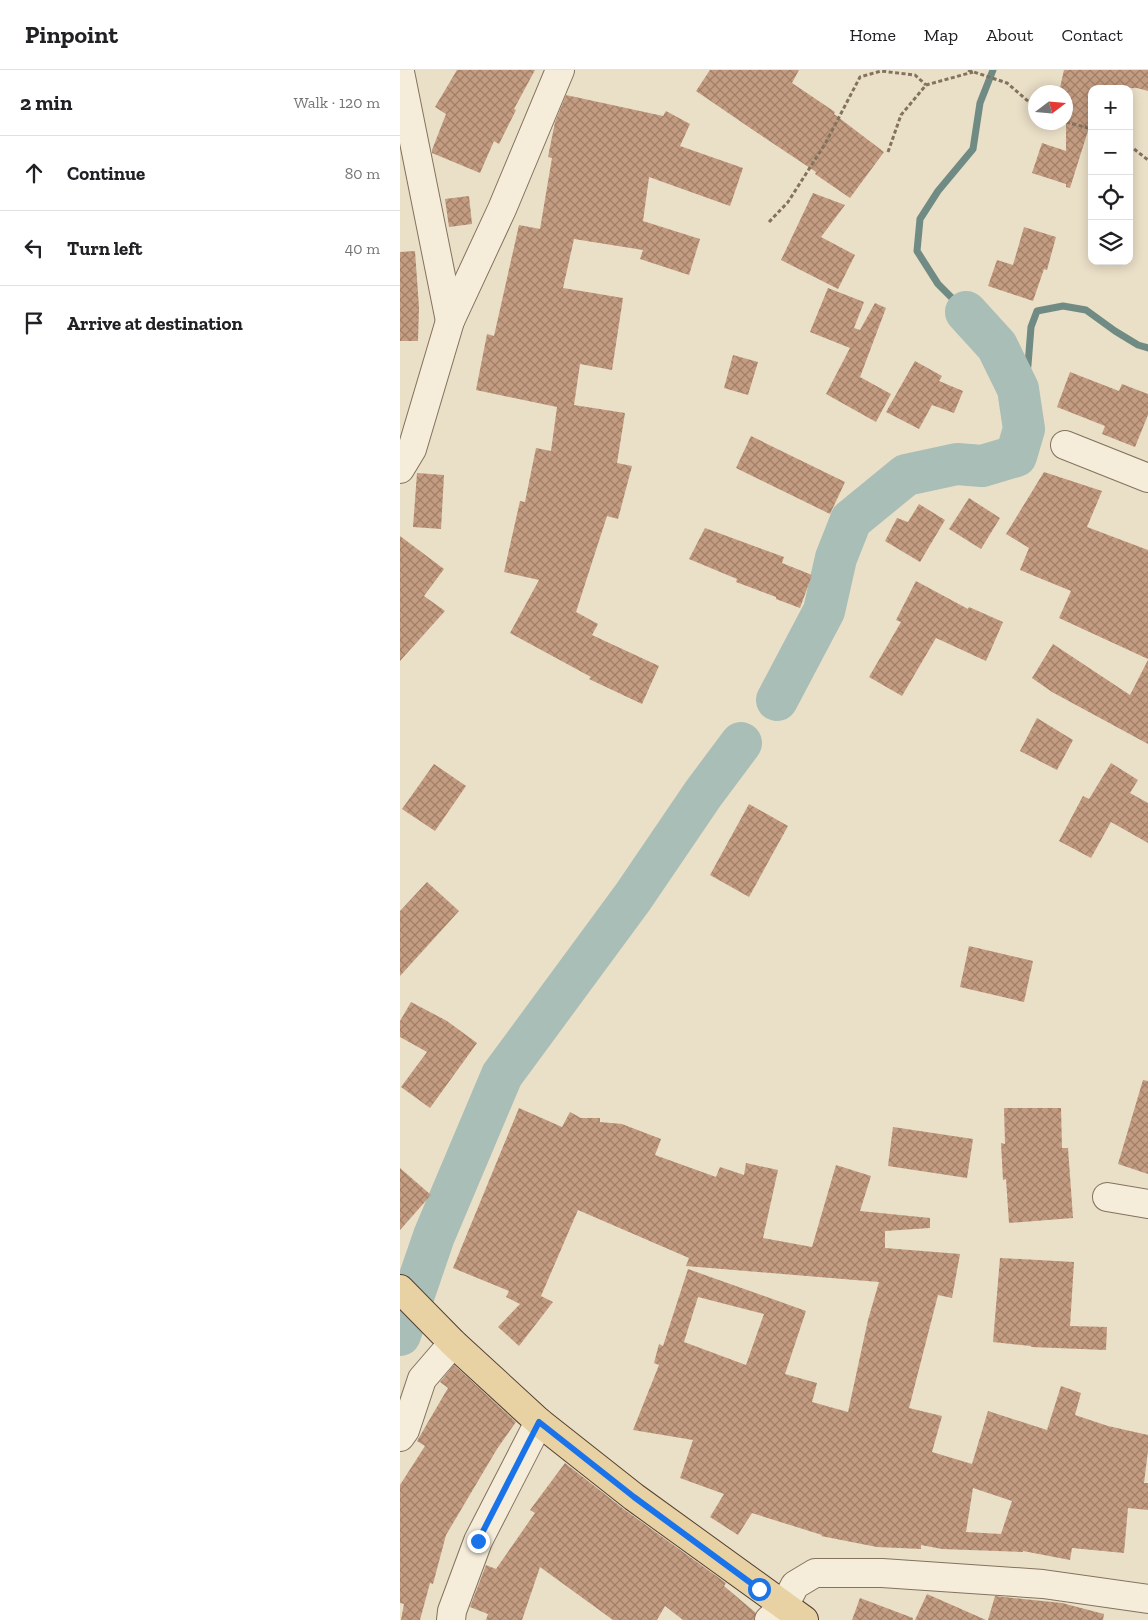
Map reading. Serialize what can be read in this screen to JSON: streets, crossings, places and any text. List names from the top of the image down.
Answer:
{
  "north": "right",
  "page": {
    "header": "Pinpoint",
    "nav": [
      "Home",
      "Map",
      "About",
      "Contact"
    ],
    "heading": ["2 min", "Walk · 120 m"],
    "map_buttons": ["+", "−"],
    "list": [
      ["Continue", "80 m"],
      ["Turn left", "40 m"],
      "Arrive at destination"
    ]
  }
}
